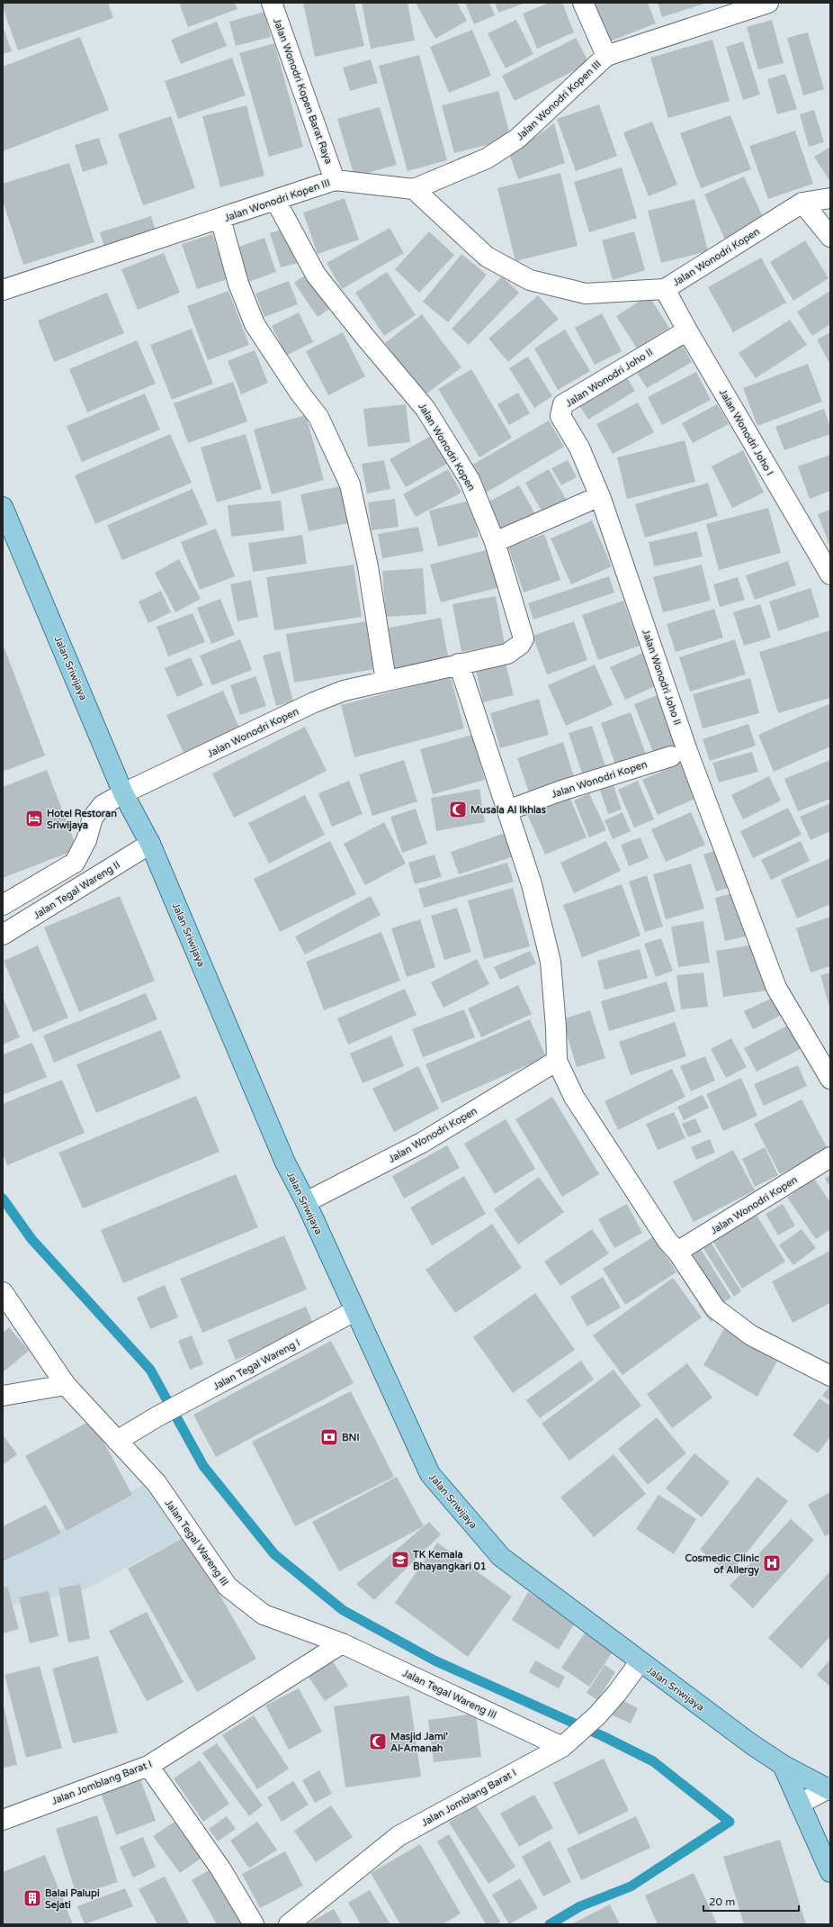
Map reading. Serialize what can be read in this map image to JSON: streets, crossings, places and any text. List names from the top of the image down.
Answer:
{
  "streets": {
    "main road": ["Jalan Sriwijaya"],
    "street": [
      "Jalan Wonodri Kopen Barat Raya",
      "Jalan Wonodri Kopen III",
      "Jalan Wonodri Kopen",
      "Jalan Wonodri Joho II",
      "Jalan Wonodri Joho I",
      "Jalan Tegal Wareng II",
      "Jalan Tegal Wareng I",
      "Jalan Tegal Wareng III",
      "Jalan Jomblang Barat I"
    ]
  },
  "crossings": [
    ["Jalan Wonodri Kopen Barat Raya", "Jalan Wonodri Kopen III"],
    ["Jalan Wonodri Kopen III", "Jalan Wonodri Kopen"],
    ["Jalan Wonodri Kopen", "Jalan Wonodri Joho I"],
    ["Jalan Wonodri Kopen", "Jalan Sriwijaya"],
    ["Jalan Wonodri Joho II", "Jalan Wonodri Joho I"],
    ["Jalan Sriwijaya", "Jalan Tegal Wareng II"],
    ["Jalan Sriwijaya", "Jalan Tegal Wareng I"],
    ["Jalan Sriwijaya", "Jalan Jomblang Barat I"],
    ["Jalan Tegal Wareng I", "Jalan Tegal Wareng III"],
    ["Jalan Tegal Wareng III", "Jalan Jomblang Barat I"]
  ],
  "places": {
    "mosque": ["Musala Al Ikhlas", "Masjid Jami' Al-Amanah"],
    "hotel": ["Hotel Restoran Sriwijaya"],
    "bank": ["BNI"],
    "school or university": ["TK Kemala Bhayangkari 01"],
    "hospital": ["Cosmedic Clinic of Allergy"],
    "building": ["Balai Palupi Sejati"]
  },
  "scale_bar": "20 m"
}
